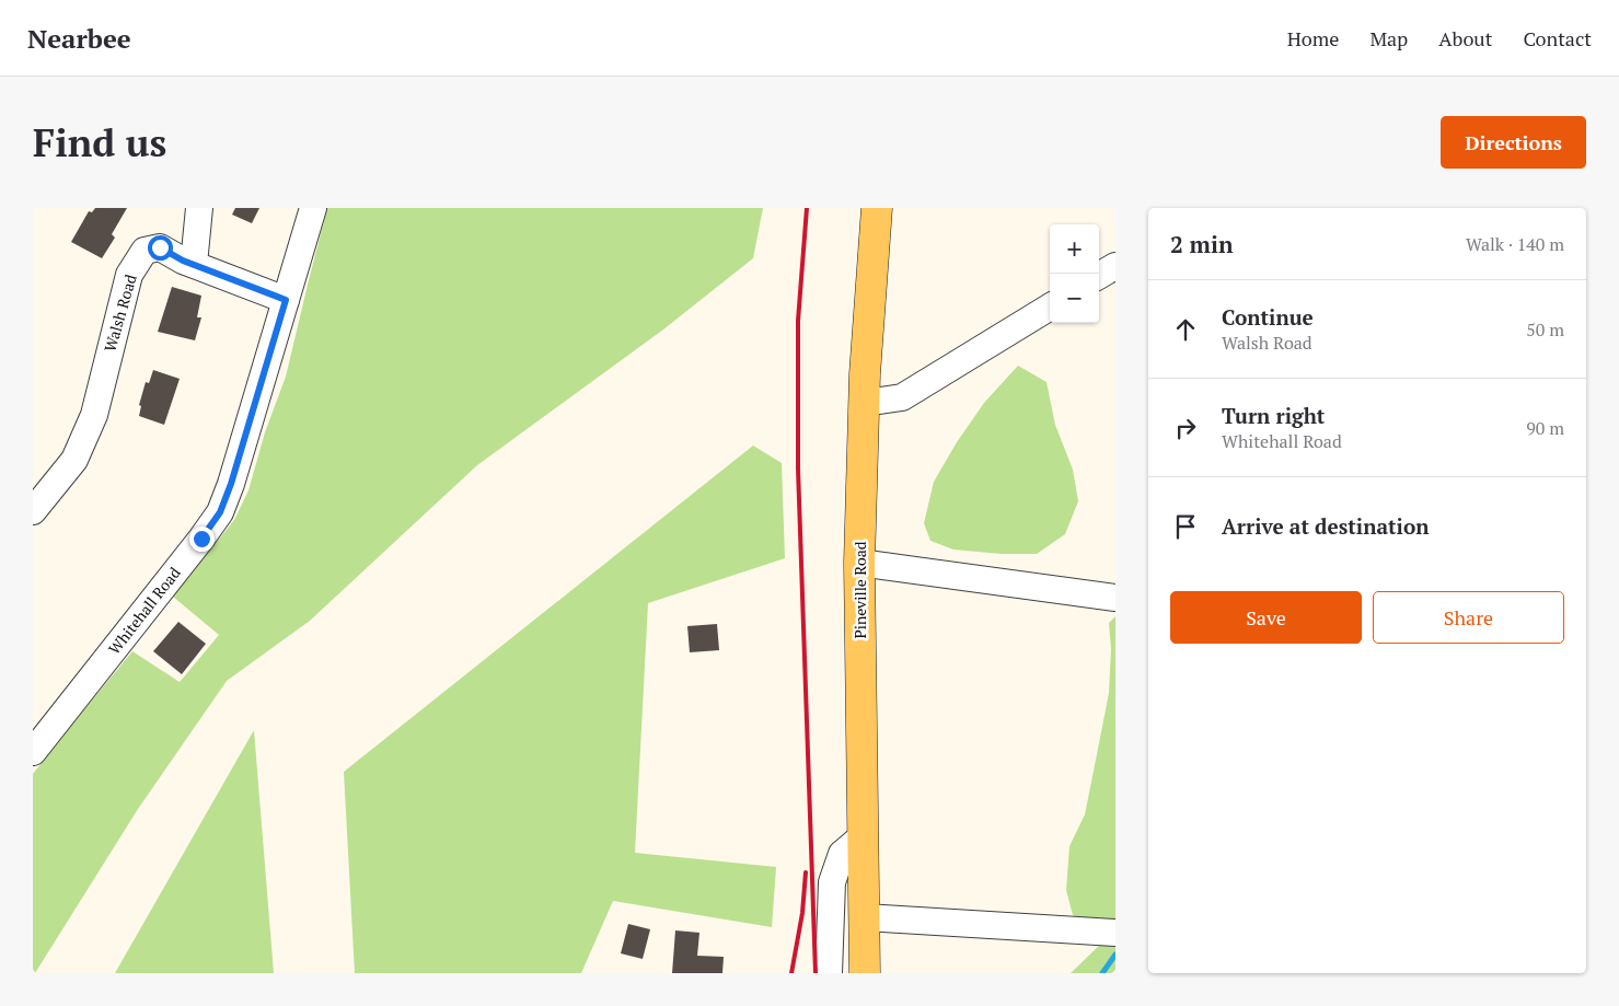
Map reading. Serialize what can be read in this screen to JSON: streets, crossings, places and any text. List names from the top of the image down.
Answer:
{
  "streets": {
    "main road": ["Pineville Road"],
    "street": ["Walsh Road", "Whitehall Road"]
  },
  "crossings": [
    ["Walsh Road", "Whitehall Road"]
  ],
  "page": {
    "header": "Nearbee",
    "nav": [
      "Home",
      "Map",
      "About",
      "Contact"
    ],
    "buttons": [
      "Directions",
      ["Save", "Share"]
    ],
    "title": "Find us",
    "heading": ["2 min", "Walk · 140 m"],
    "map_buttons": ["+", "−"],
    "list": [
      ["Continue", "Walsh Road", "50 m"],
      ["Turn right", "Whitehall Road", "90 m"],
      "Arrive at destination"
    ]
  }
}
